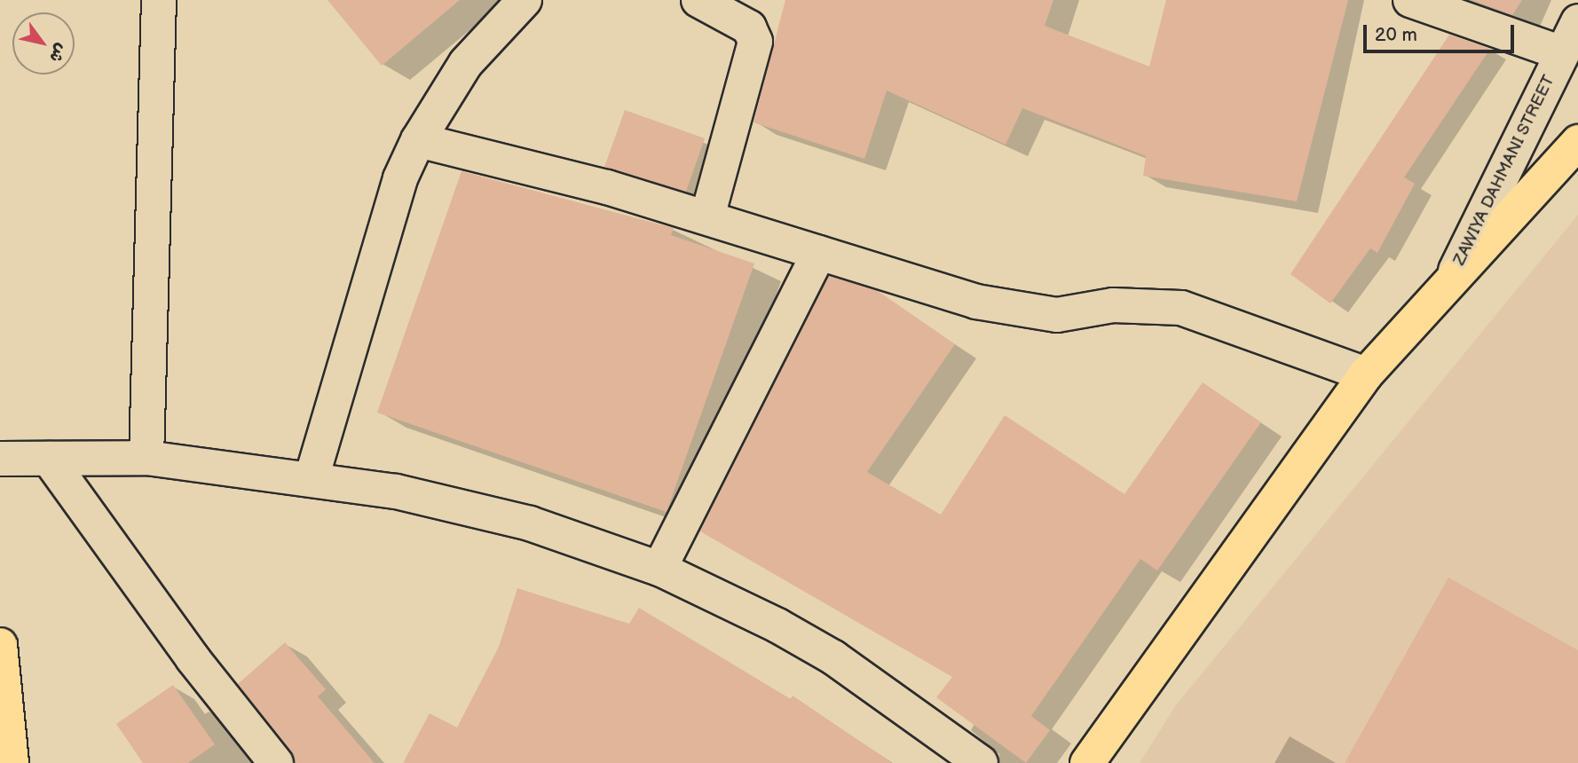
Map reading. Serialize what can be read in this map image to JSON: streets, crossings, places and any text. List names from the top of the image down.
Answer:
{
  "streets": {
    "street": ["ZAWIYA DAHMANI STREET"]
  },
  "scale_bar": "20 m",
  "north": "bottom right"
}
